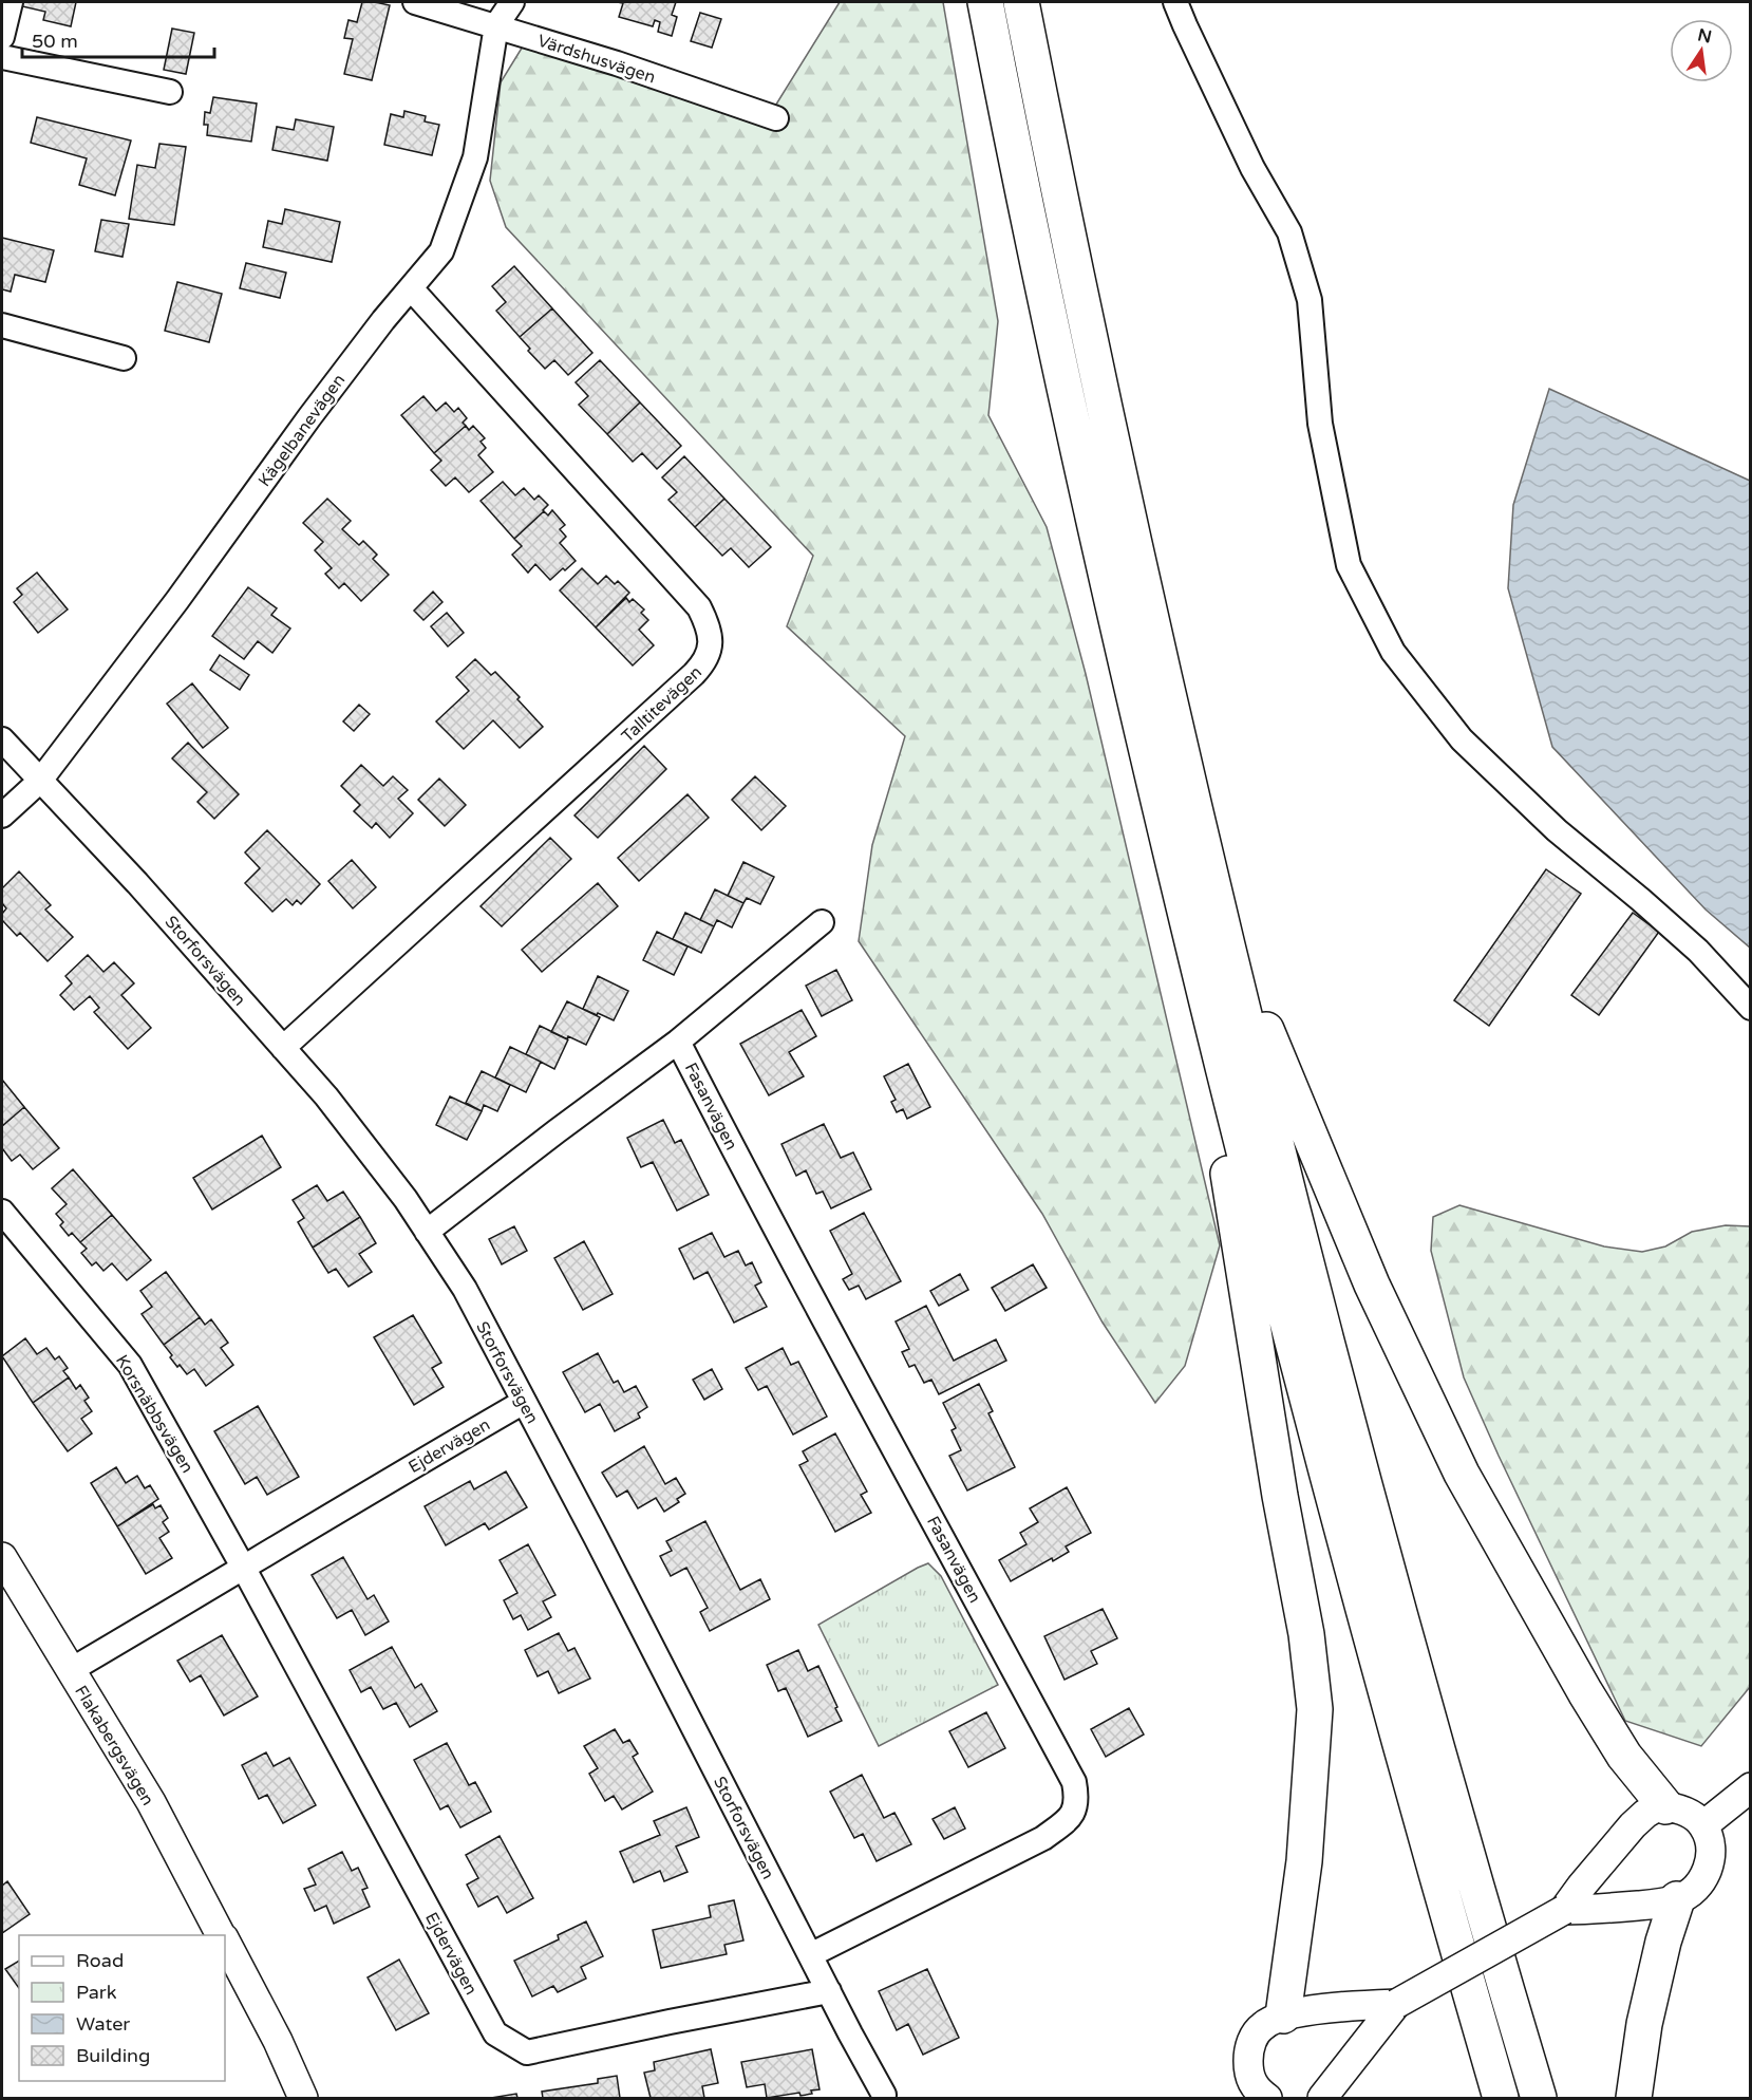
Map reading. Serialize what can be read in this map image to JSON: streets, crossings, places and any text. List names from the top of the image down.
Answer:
{
  "streets": {
    "street": [
      "Värdshusvägen",
      "Kägelbanevägen",
      "Talltitevägen",
      "Storforsvägen",
      "Fasanvägen",
      "Korsnäbbsvägen",
      "Ejdervägen",
      "Flakabergsvägen"
    ]
  },
  "crossings": [
    ["Värdshusvägen", "Kägelbanevägen"],
    ["Kägelbanevägen", "Talltitevägen"],
    ["Kägelbanevägen", "Storforsvägen"],
    ["Talltitevägen", "Storforsvägen"],
    ["Storforsvägen", "Fasanvägen"],
    ["Storforsvägen", "Ejdervägen"],
    ["Korsnäbbsvägen", "Ejdervägen"],
    ["Ejdervägen", "Flakabergsvägen"]
  ],
  "legend": [
    "Road",
    "Park",
    "Water",
    "Building"
  ],
  "scale_bar": "50 m",
  "north": "top"
}
